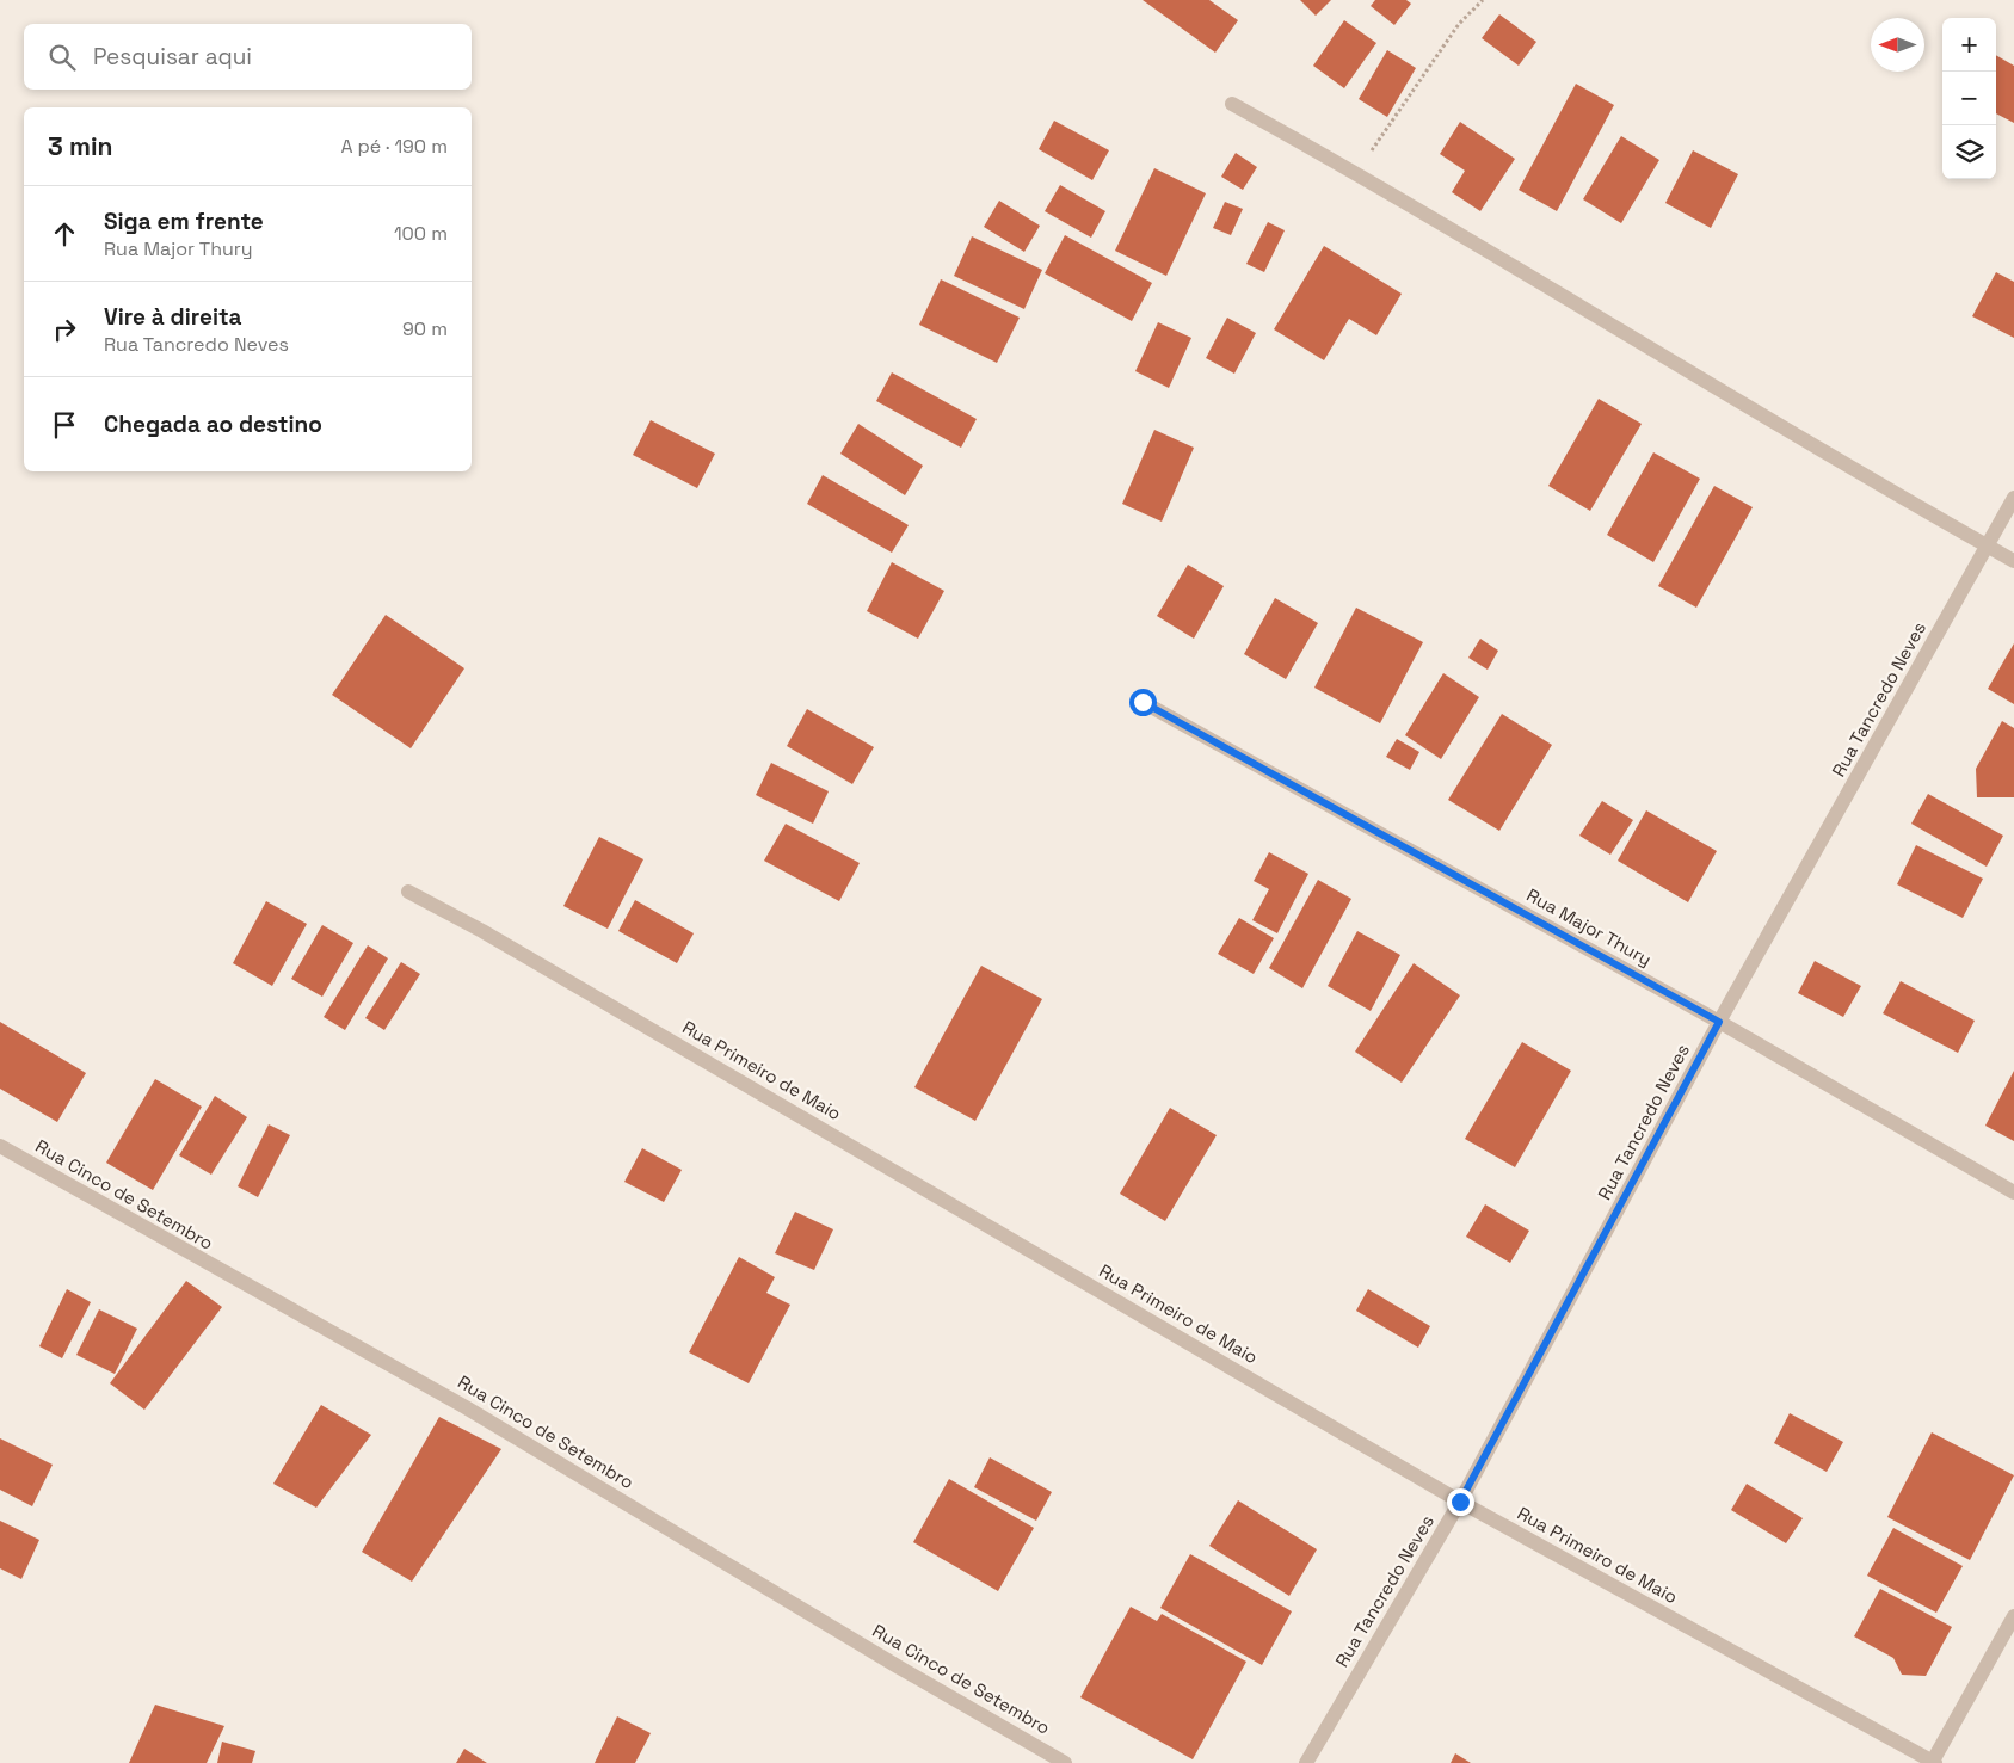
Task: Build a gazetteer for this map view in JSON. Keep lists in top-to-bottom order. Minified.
{"streets":{"street":["Rua Tancredo Neves","Rua Major Thury","Rua Primeiro de Maio","Rua Cinco de Setembro"]},"crossings":[["Rua Tancredo Neves","Rua Major Thury"],["Rua Tancredo Neves","Rua Primeiro de Maio"]],"north":"left","page":{"map_buttons":["+","−"],"search":"Pesquisar aqui","heading":["3 min","A pé · 190 m"],"list":[["Siga em frente","Rua Major Thury","100 m"],["Vire à direita","Rua Tancredo Neves","90 m"],"Chegada ao destino"]}}
